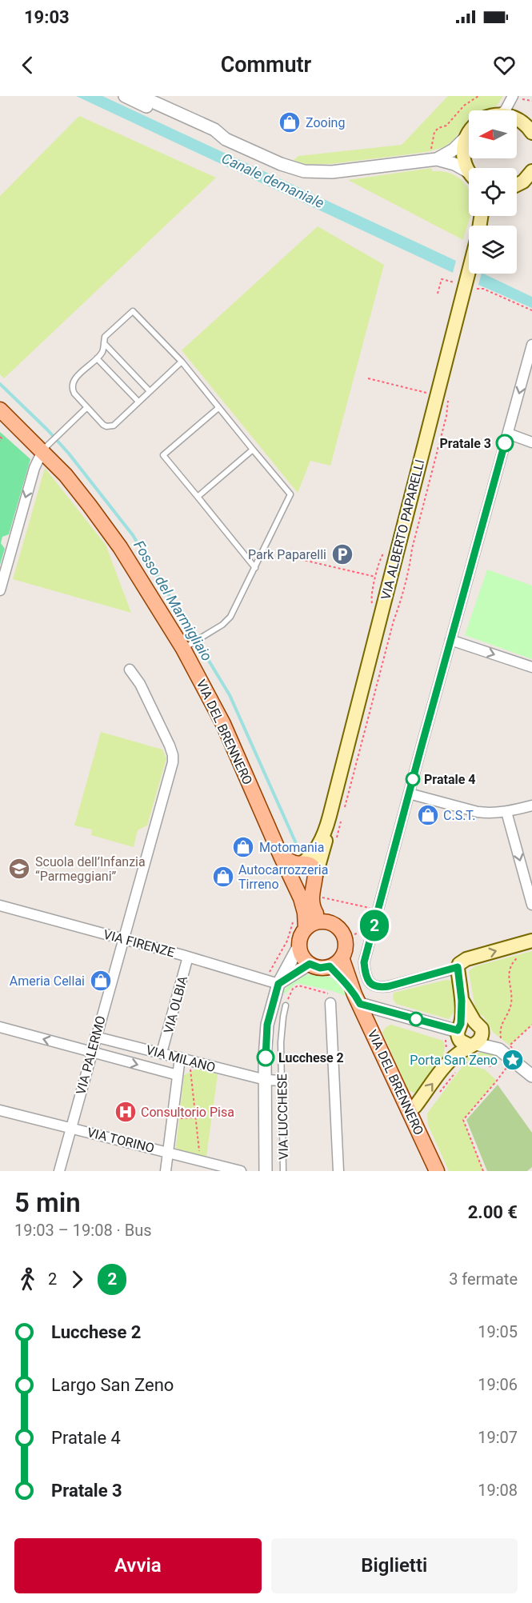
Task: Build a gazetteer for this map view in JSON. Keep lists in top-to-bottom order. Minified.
{"streets":{"main road":["VIA ALBERTO PAPARELLI","VIA DEL BRENNERO"],"street":["VIA FIRENZE","VIA OLBIA","VIA PALERMO","VIA MILANO","VIA LUCCHESE","VIA TORINO"]},"crossings":[["VIA DEL BRENNERO","VIA LUCCHESE"],["VIA FIRENZE","VIA OLBIA"],["VIA FIRENZE","VIA PALERMO"],["VIA FIRENZE","VIA LUCCHESE"],["VIA OLBIA","VIA MILANO"],["VIA PALERMO","VIA MILANO"],["VIA PALERMO","VIA TORINO"],["VIA MILANO","VIA LUCCHESE"]],"water":["Canale demaniale","Fosso del Marmigliaio"],"places":{"shop":["Zooing","C.S.T.","Motomania","Autocarrozzeria Tirreno","Ameria Cellai"],"other":["Pratale 3","Pratale 4","Lucchese 2"],"parking":["Park Paparelli"],"school or university":["Scuola dell’Infanzia “Parmeggiani”"],"place":["Porta San Zeno"],"hospital":["Consultorio Pisa"]},"lines":["bus line 2"],"north":"left","page":{"status":"19:03","header":"Commutr","on_map":"2","heading":["5 min","19:03 – 19:08 · Bus","2.00 €"],"legs":["2","2","3 fermate"],"list":[{"name":"Lucchese 2","value":"19:05"},{"name":"Largo San Zeno","value":"19:06"},{"name":"Pratale 4","value":"19:07"},{"name":"Pratale 3","value":"19:08"}],"buttons":["Avvia","Biglietti"]}}
